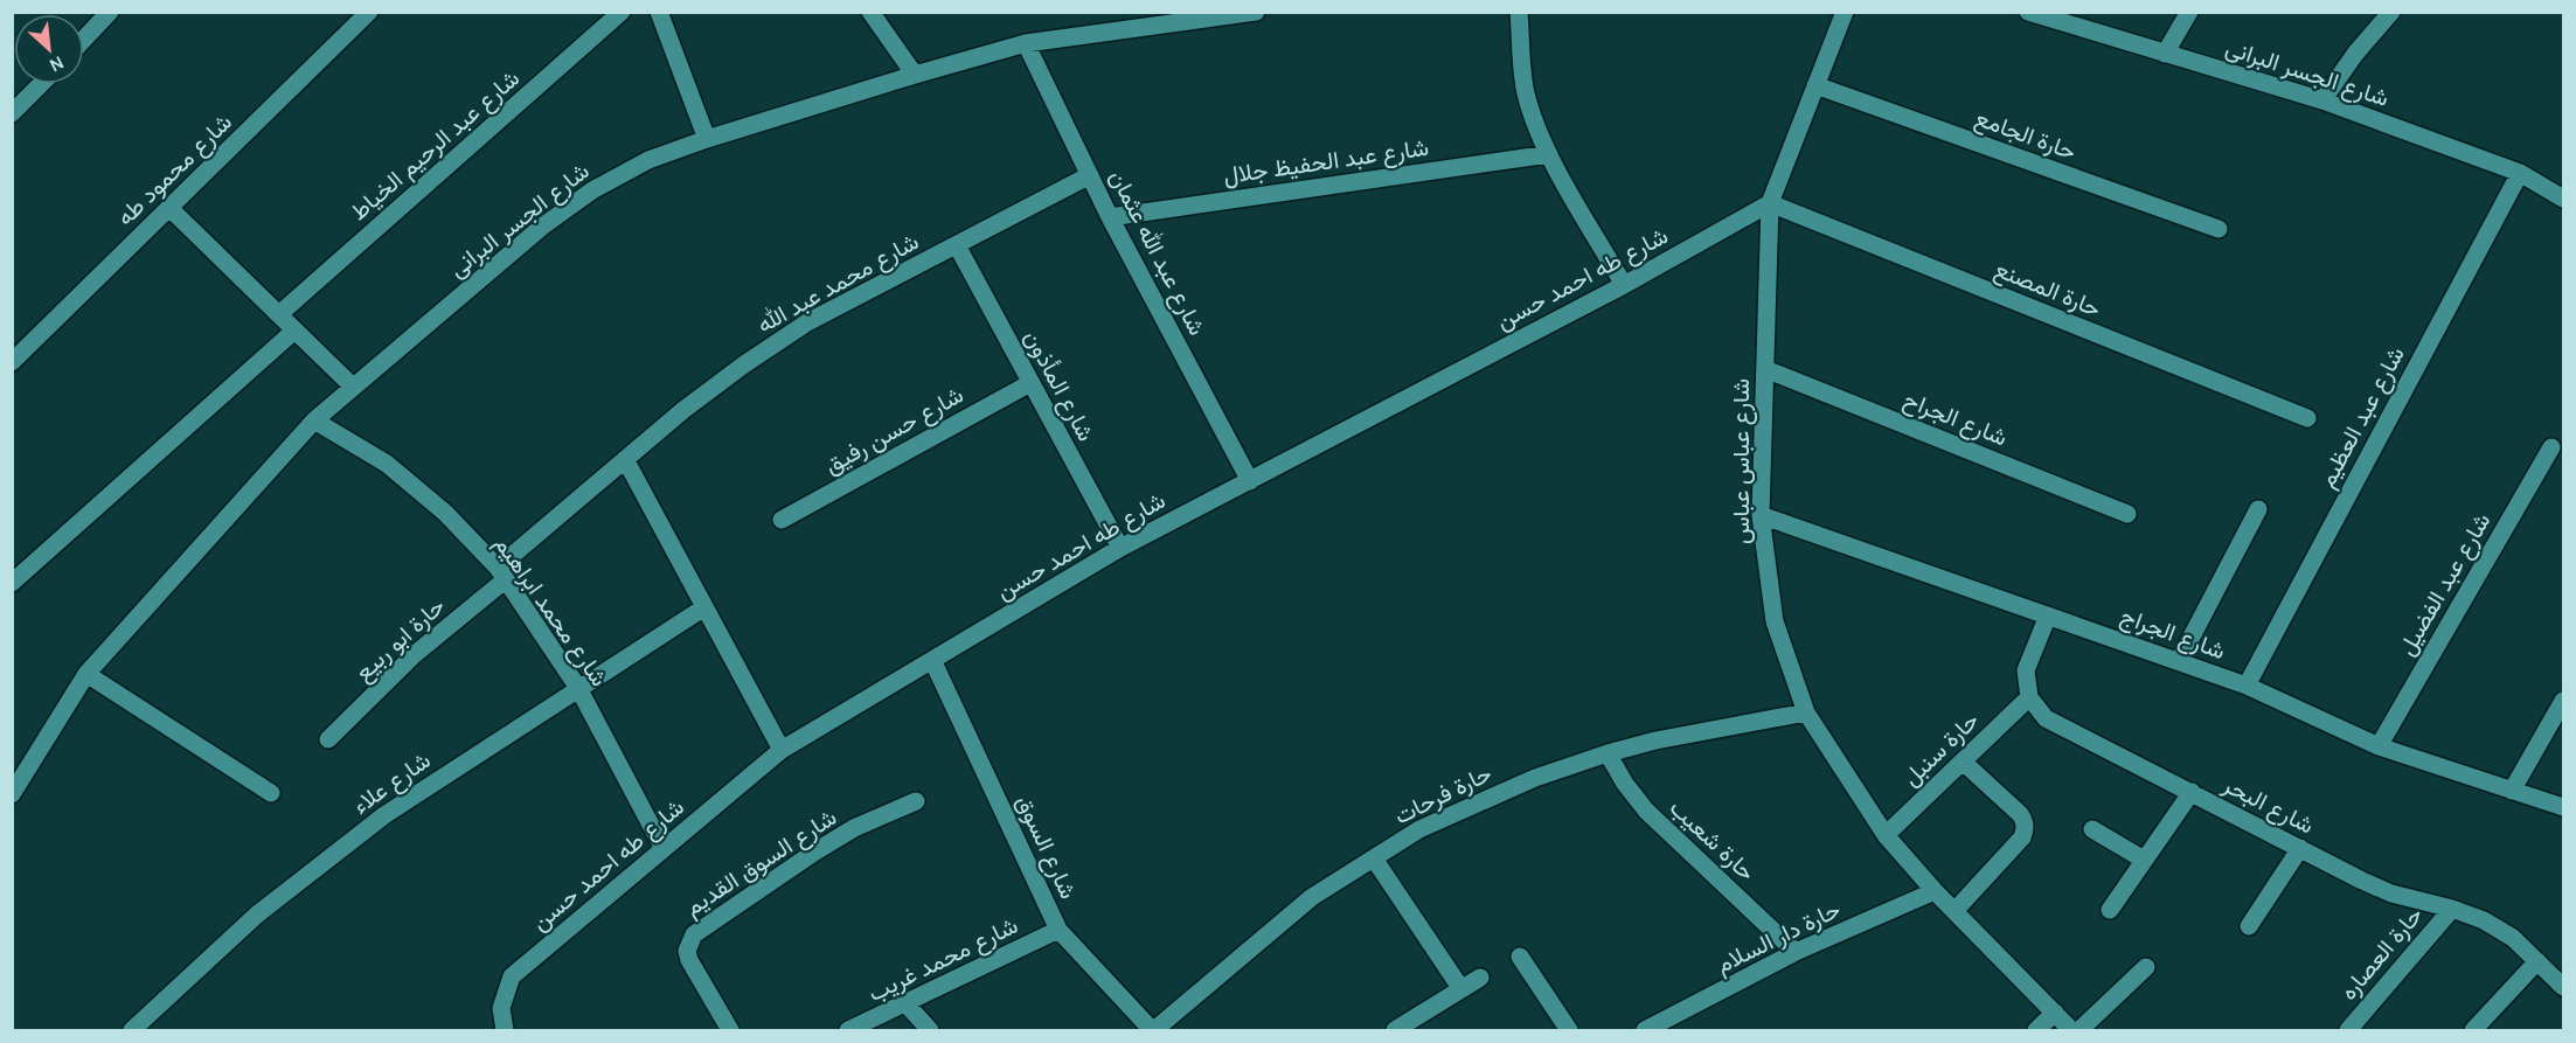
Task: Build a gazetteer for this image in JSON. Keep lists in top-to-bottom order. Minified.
{"streets":{"street":["شارع الجسر البرانى","حارة الجامع","شارع عبد الرحيم الخياط","شارع عبد الحفيظ جلال","شارع محمود طه","شارع عبد الله عثمان","شارع طه احمد حسن","شارع محمد عبد الله","حارة المصنع","شارع المأذون","شارع عبد العظيم","شارع الجراح","شارع حسن رفيق","شارع عباس عباس","شارع عبد الفضيل","شارع محمد ابراهيم","شارع الجراج","حارة ابو ربيع","حارة سنبل","شارع علاء","حارة فرحات","شارع البحر","حارة شعيب","شارع السوق","شارع السوق القديم","حارة دار السلام","حارة العصاره","شارع محمد غريب"]},"crossings":[["شارع الجسر البرانى","شارع عبد الله عثمان"],["شارع الجسر البرانى","شارع عبد العظيم"],["شارع الجسر البرانى","شارع محمد ابراهيم"],["حارة الجامع","شارع عباس عباس"],["شارع عبد الحفيظ جلال","شارع عبد الله عثمان"],["شارع عبد الله عثمان","شارع طه احمد حسن"],["شارع عبد الله عثمان","شارع محمد عبد الله"],["شارع طه احمد حسن","حارة المصنع"],["شارع طه احمد حسن","شارع المأذون"],["شارع طه احمد حسن","شارع عباس عباس"],["شارع طه احمد حسن","شارع محمد ابراهيم"],["شارع طه احمد حسن","شارع السوق"],["شارع محمد عبد الله","شارع المأذون"],["شارع محمد عبد الله","شارع محمد ابراهيم"],["شارع محمد عبد الله","حارة ابو ربيع"],["حارة المصنع","شارع عباس عباس"],["شارع المأذون","شارع حسن رفيق"],["شارع عبد العظيم","شارع الجراج"],["شارع الجراح","شارع عباس عباس"],["شارع عباس عباس","شارع الجراج"],["شارع عباس عباس","حارة سنبل"],["شارع عباس عباس","حارة فرحات"],["شارع عباس عباس","حارة دار السلام"],["شارع عبد الفضيل","شارع الجراج"],["شارع محمد ابراهيم","حارة ابو ربيع"],["شارع محمد ابراهيم","شارع علاء"],["حارة سنبل","شارع البحر"],["حارة فرحات","حارة شعيب"],["حارة فرحات","شارع السوق"],["شارع البحر","حارة العصاره"],["حارة شعيب","حارة دار السلام"],["شارع السوق","شارع محمد غريب"]],"north":"bottom right"}
